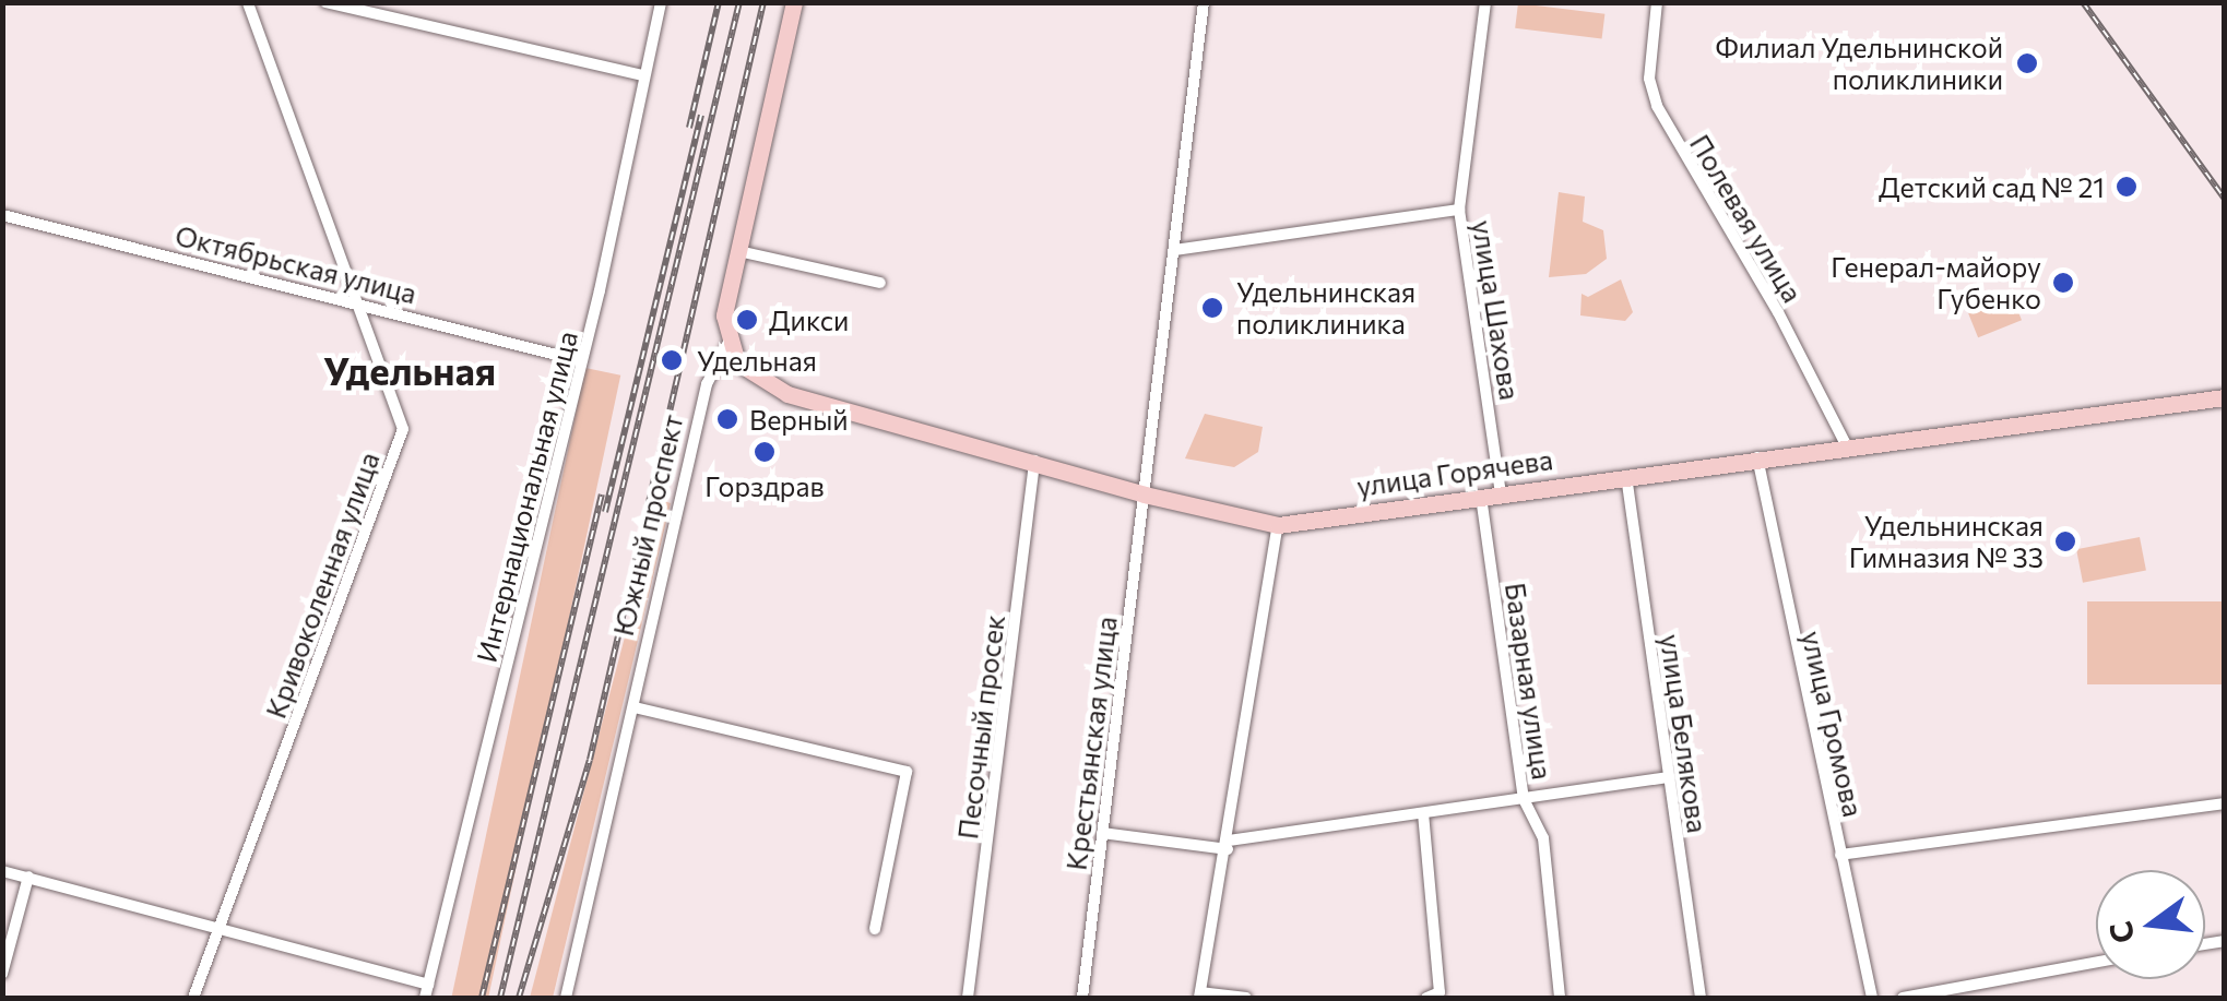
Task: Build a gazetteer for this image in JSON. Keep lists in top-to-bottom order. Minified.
{"streets":{"main road":["улица Горячева","Южный проспект"],"street":["Полевая улица","Октябрьская улица","улица Шахова","Интернациональная улица","Кривоколенная улица","Базарная улица","улица Громова","Песочный просек","улица Белякова","Крестьянская улица"]},"crossings":[["Полевая улица","улица Горячева"],["Октябрьская улица","Интернациональная улица"],["Октябрьская улица","Кривоколенная улица"],["улица Шахова","улица Горячева"],["улица Горячева","Южный проспект"],["улица Горячева","Базарная улица"],["улица Горячева","улица Громова"],["улица Горячева","Песочный просек"],["улица Горячева","улица Белякова"],["улица Горячева","Крестьянская улица"]],"districts":["Удельная"],"places":["Филиал Удельнинской поликлиники","Детский сад № 21","Генерал-майору Губенко","Удельнинская поликлиника","Дикси","Удельная","Верный","Горздрав","Удельнинская Гимназия № 33"],"north":"left"}
